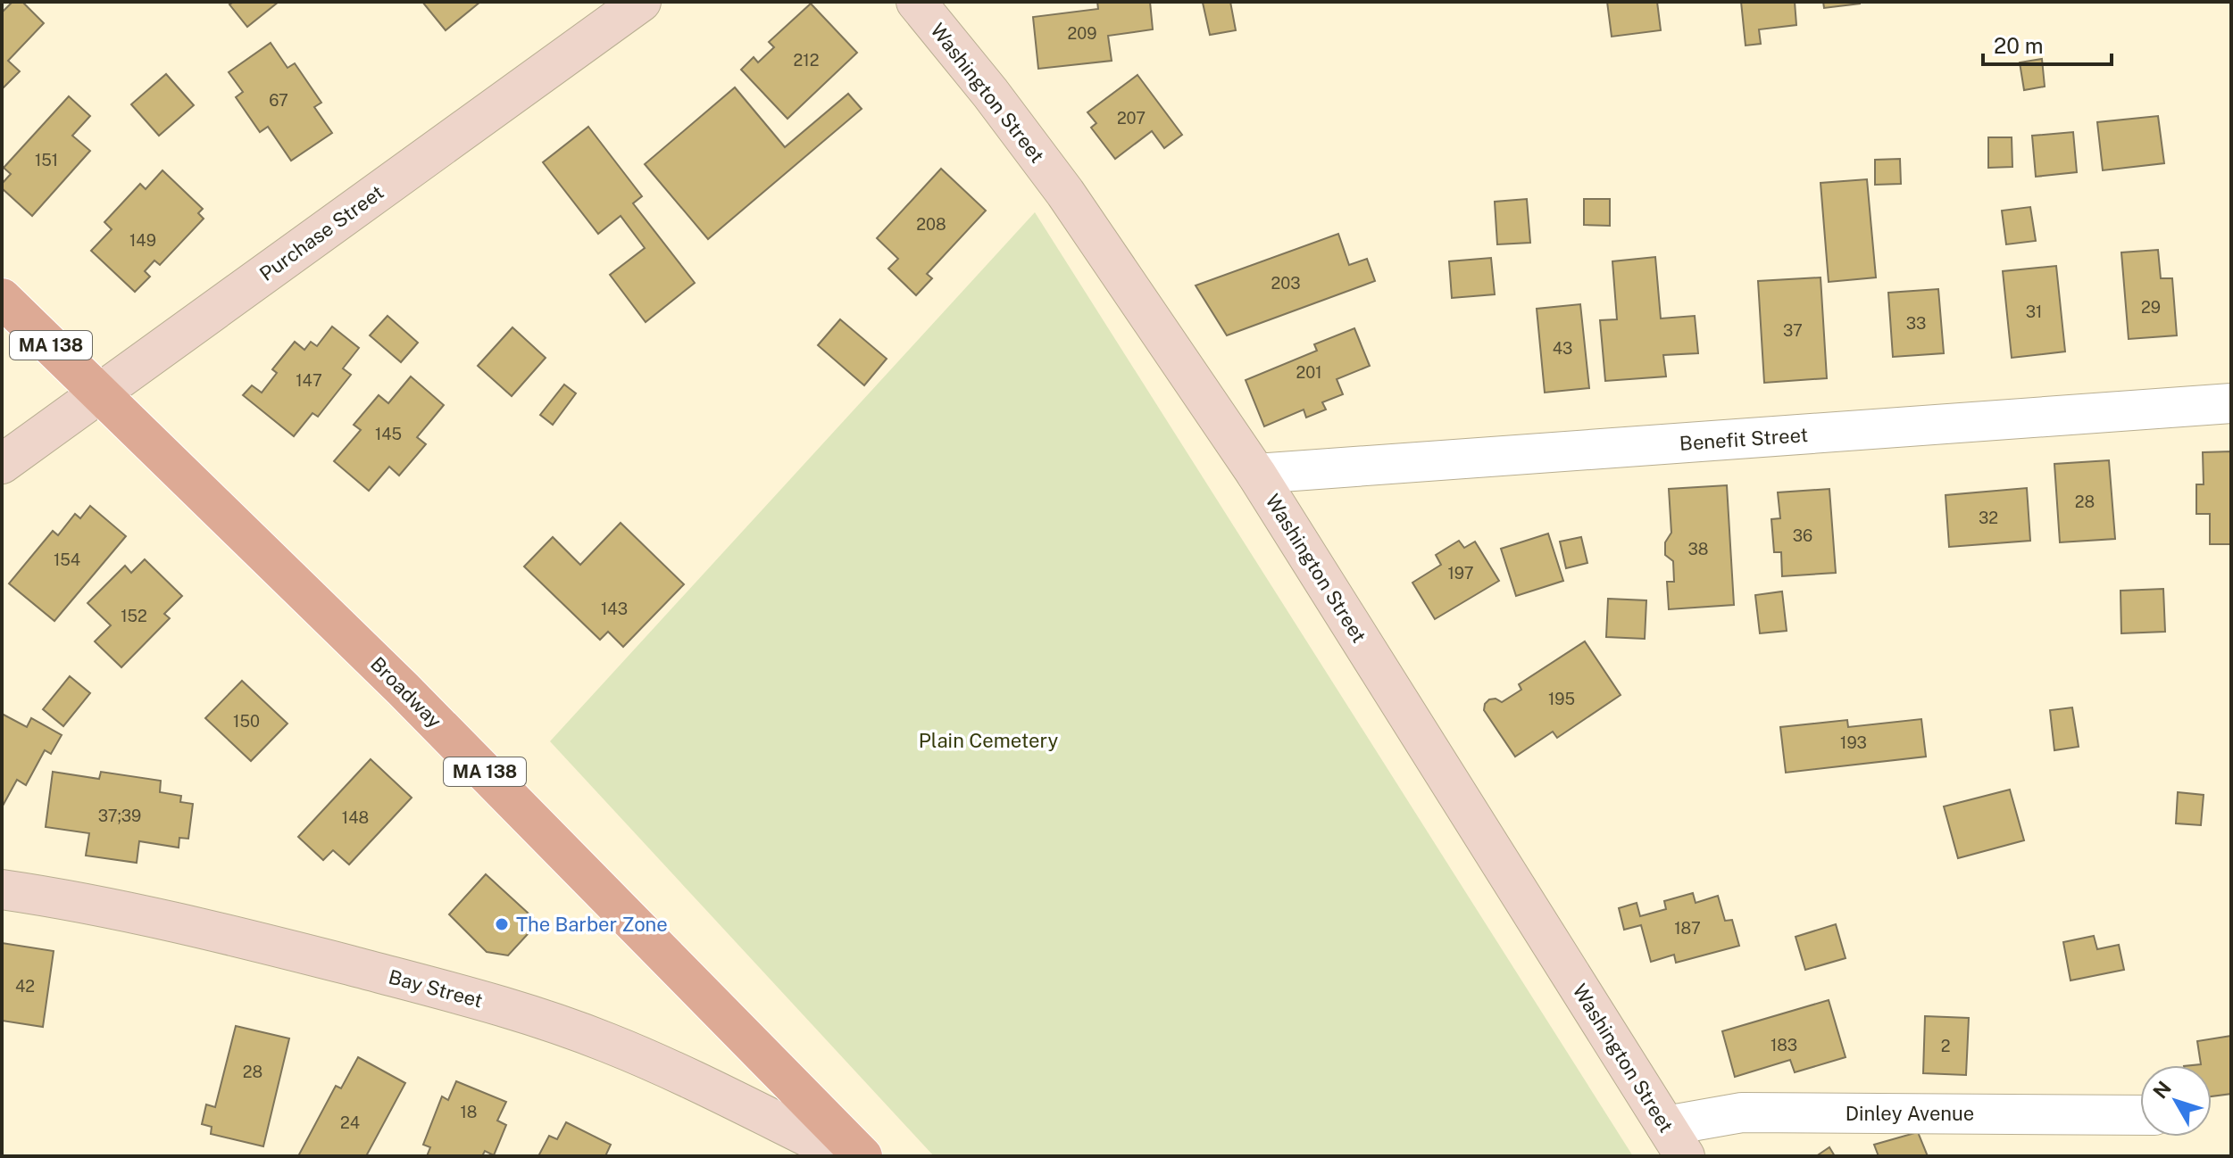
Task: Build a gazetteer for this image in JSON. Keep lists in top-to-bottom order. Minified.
{"streets":{"main road":["MA 138","Broadway"],"street":["Washington Street","Purchase Street","Benefit Street","Bay Street","Dinley Avenue"]},"crossings":[["Washington Street","Benefit Street"],["Washington Street","Dinley Avenue"],["Purchase Street","Broadway"]],"parks":["Plain Cemetery"],"places":["The Barber Zone"],"house_numbers":["209","212","67","207","151","208","149","203","29","31","33","37","43","201","147","145","28","32","36","38","154","197","143","152","195","150","193","37;39","148","187","42","183","2","28","18","24"],"scale_bar":"20 m","north":"top left"}
